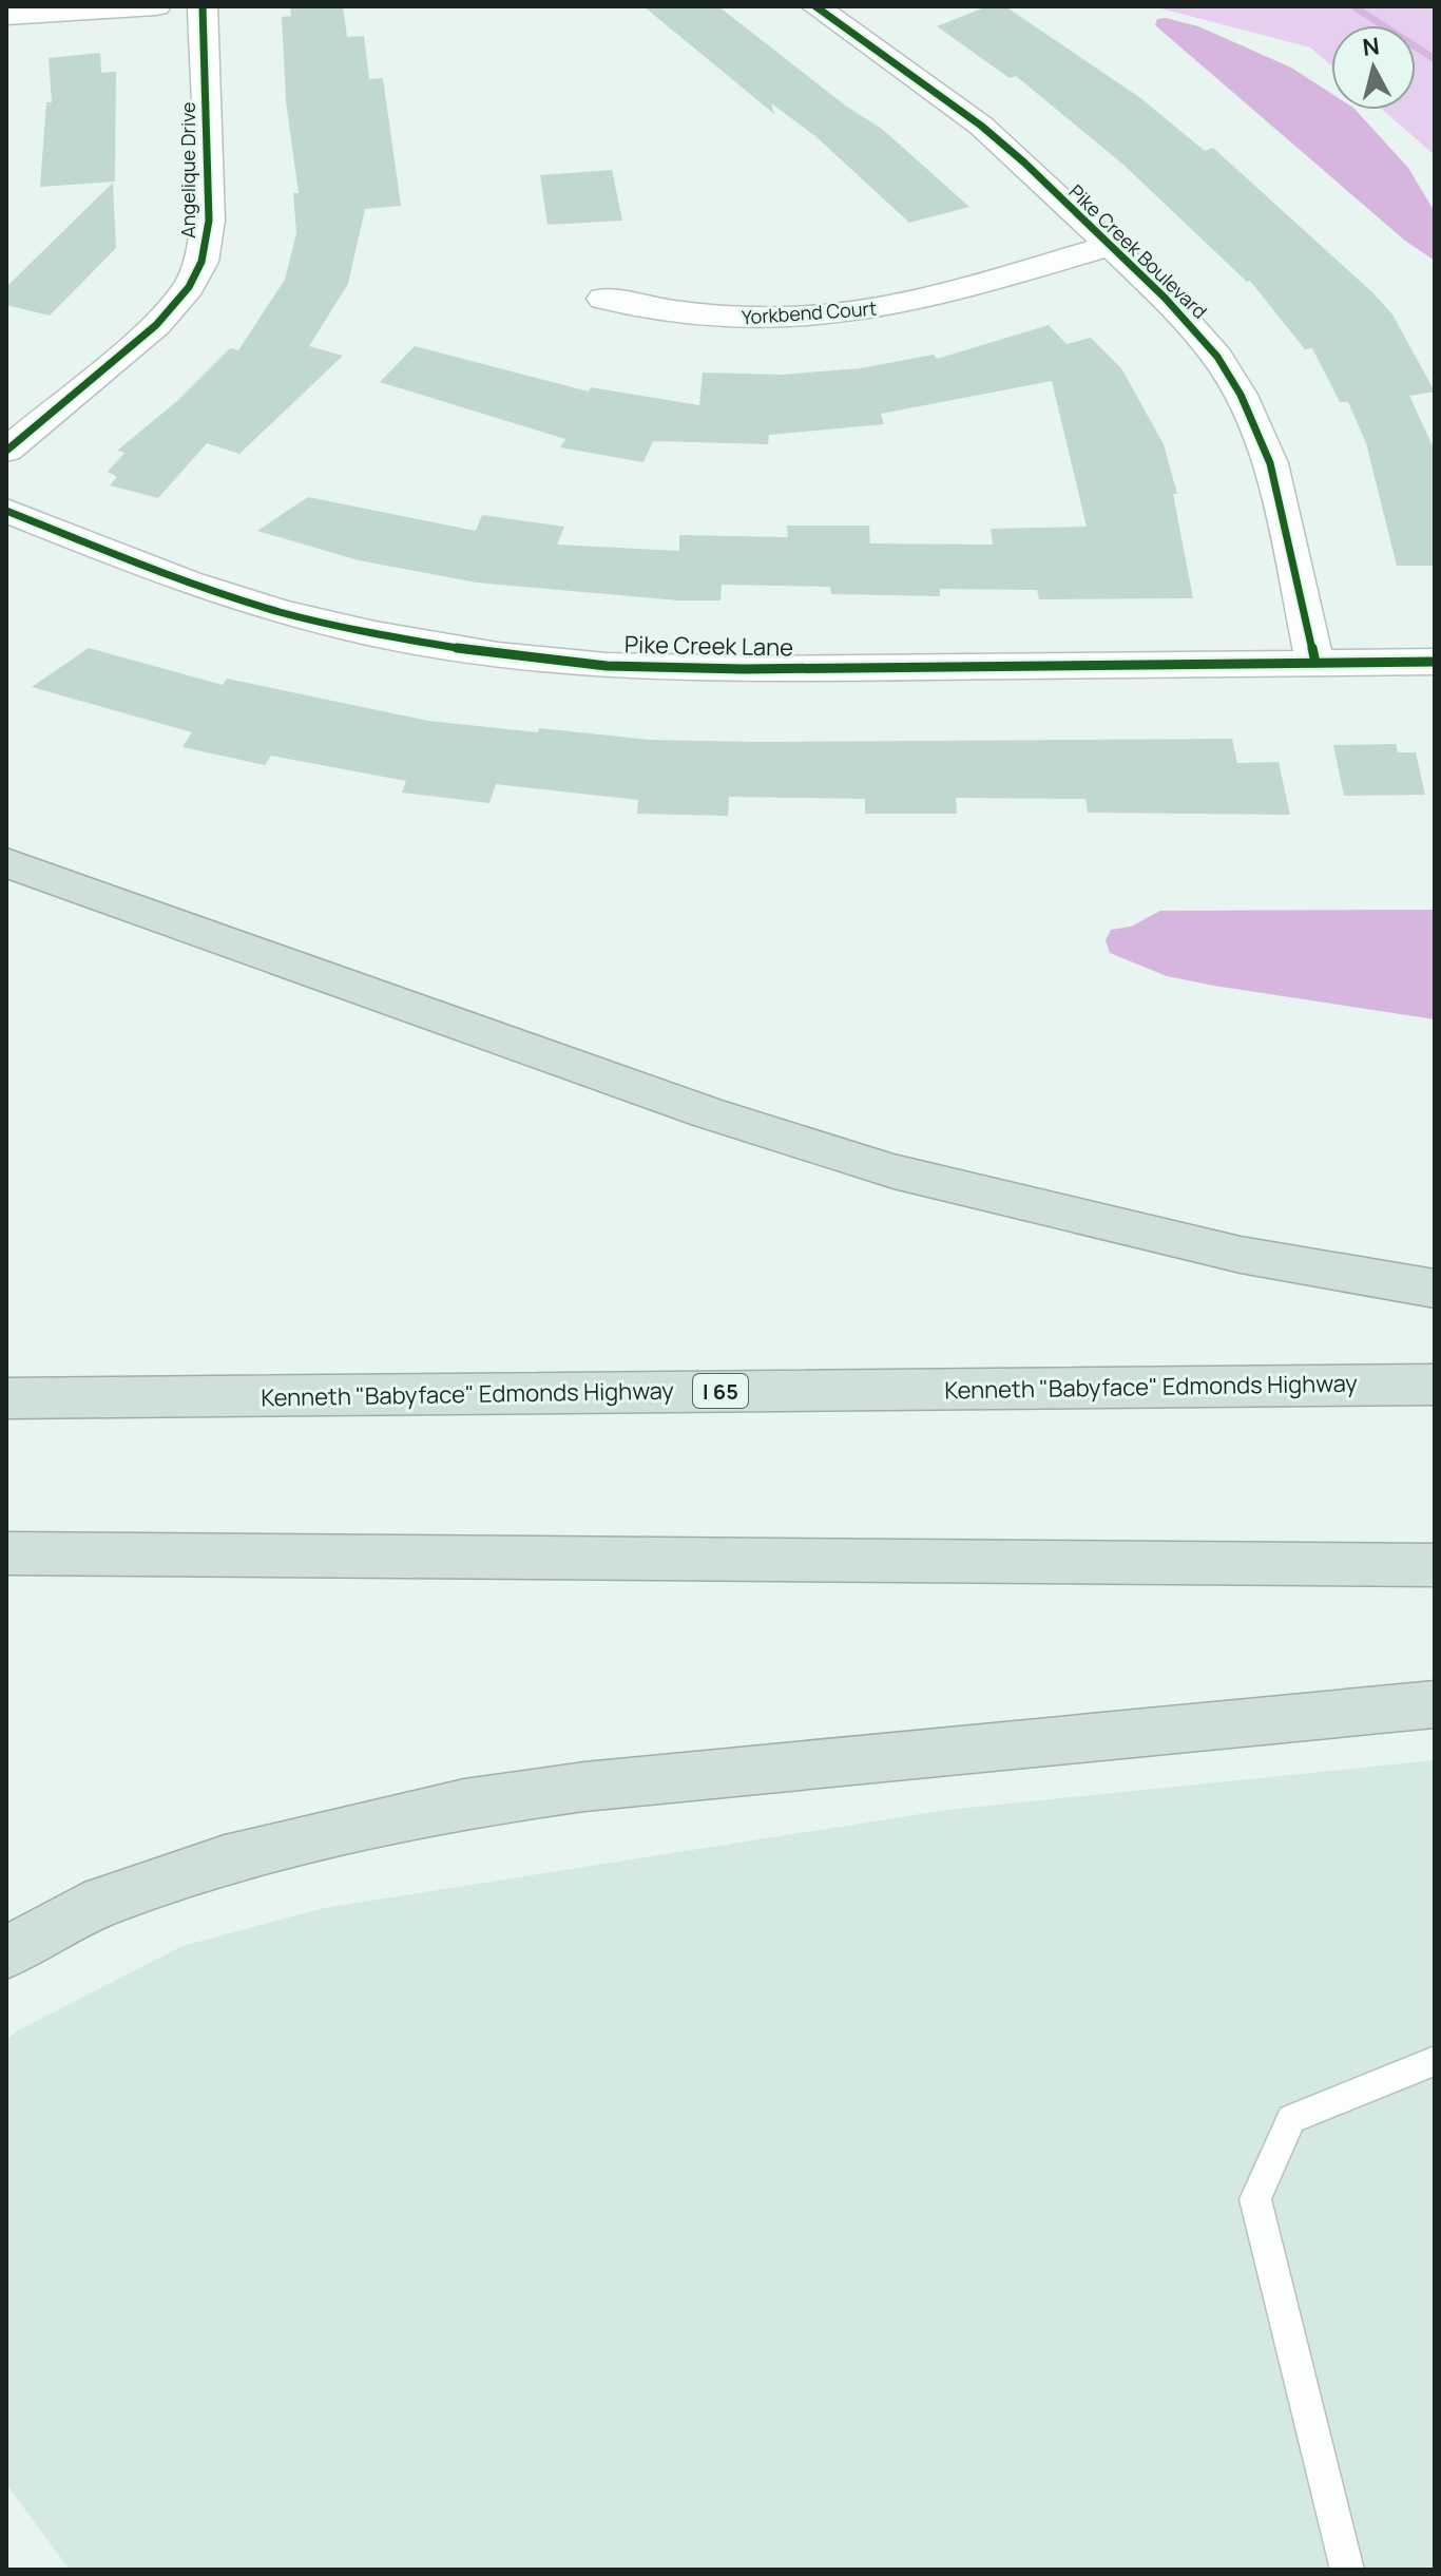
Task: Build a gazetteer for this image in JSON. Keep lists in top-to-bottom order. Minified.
{"streets":{"highway":["Kenneth \"Babyface\" Edmonds Highway","I 65"],"street":["Angelique Drive","Pike Creek Boulevard","Yorkbend Court","Pike Creek Lane"]},"crossings":[["Pike Creek Boulevard","Yorkbend Court"],["Pike Creek Boulevard","Pike Creek Lane"]],"north":"top"}
